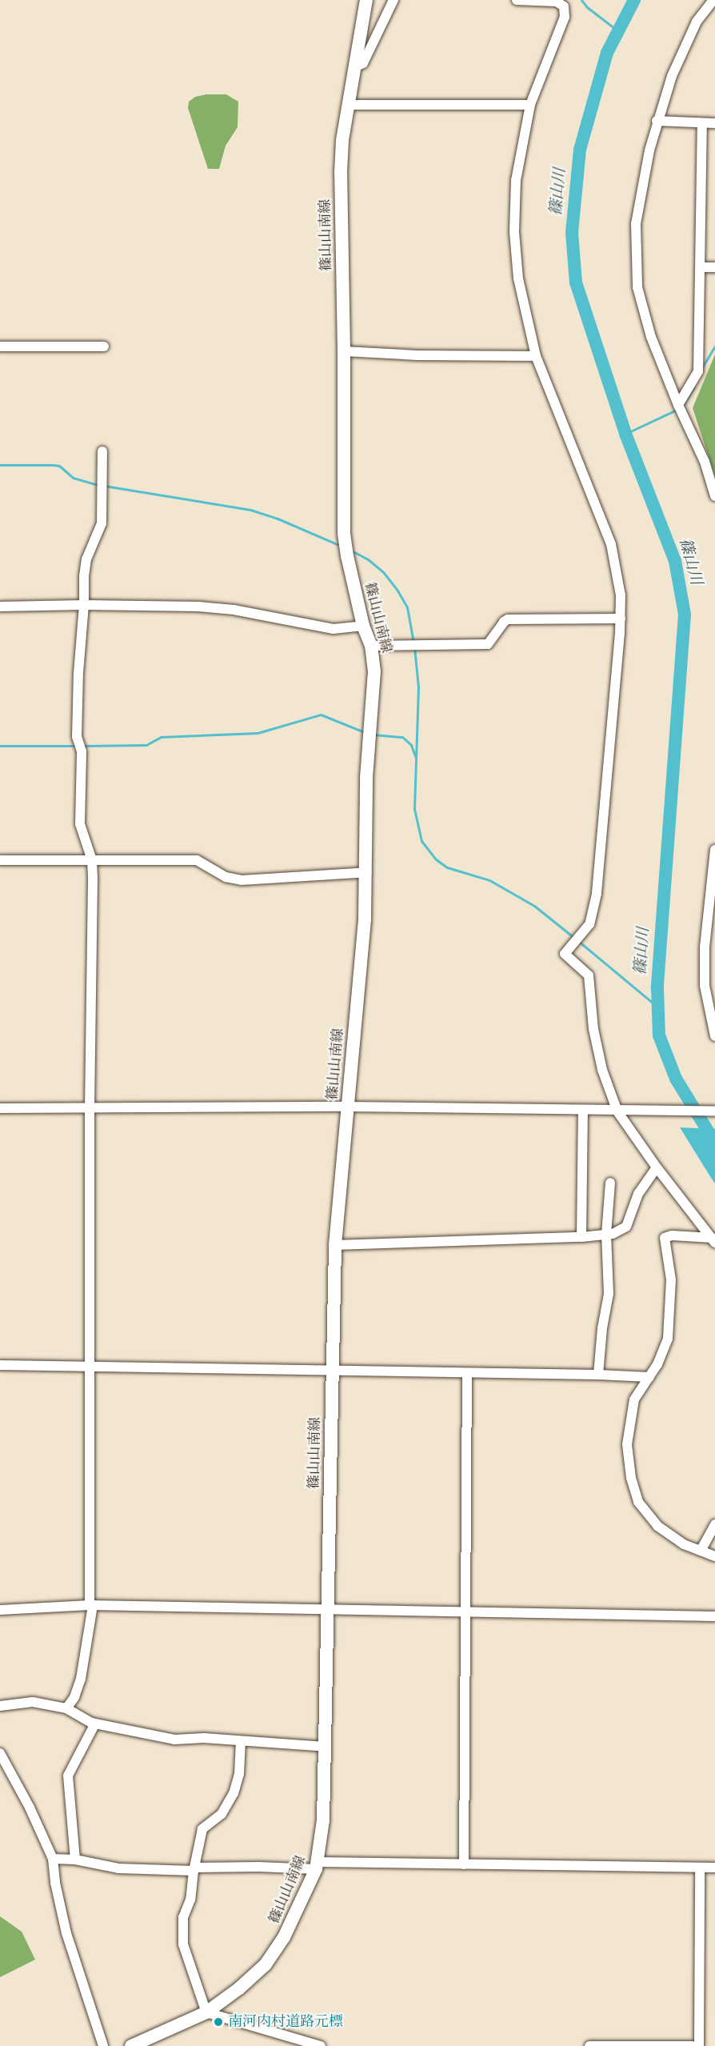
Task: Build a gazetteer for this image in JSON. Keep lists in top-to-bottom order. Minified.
{"streets":{"main road":["篠山山南線"]},"water":["篠山川"],"places":["南河内村道路元標"]}
